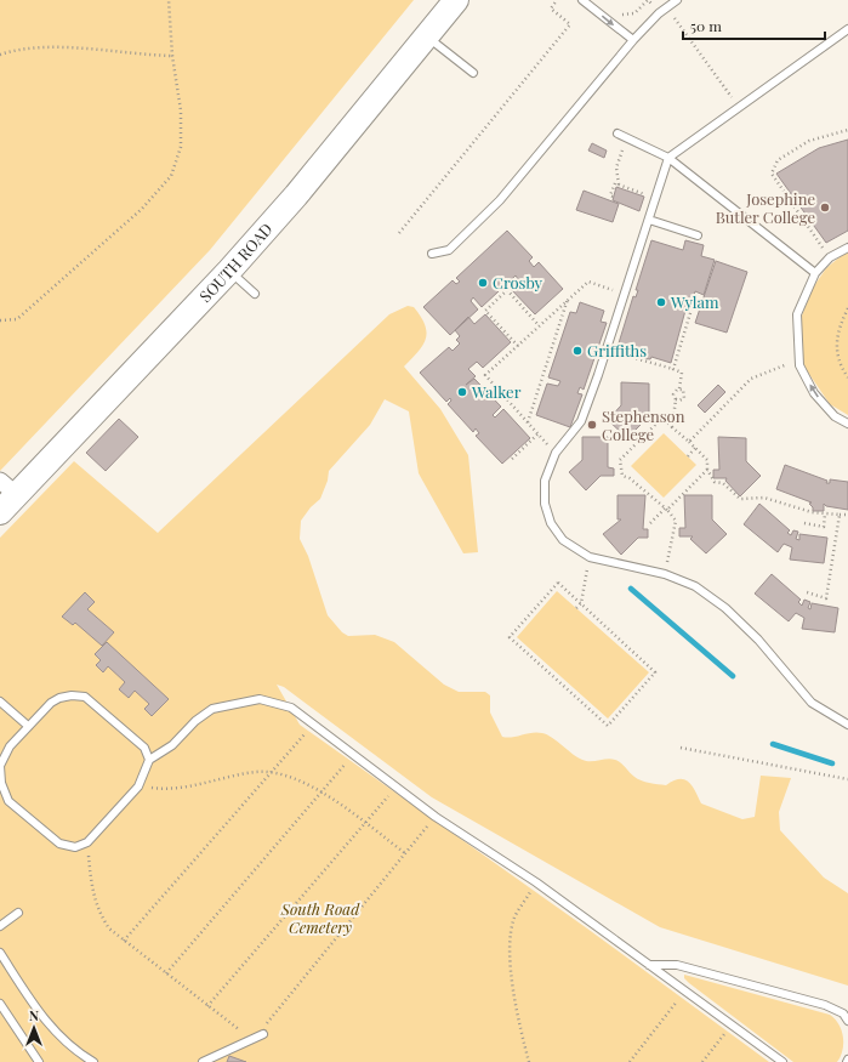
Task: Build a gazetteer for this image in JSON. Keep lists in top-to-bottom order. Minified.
{"streets":{"main road":["SOUTH ROAD"]},"parks":["South Road Cemetery"],"places":["Josephine Butler College","Crosby","Wylam","Griffiths","Walker","Stephenson College"],"scale_bar":"50 m","north":"top"}
